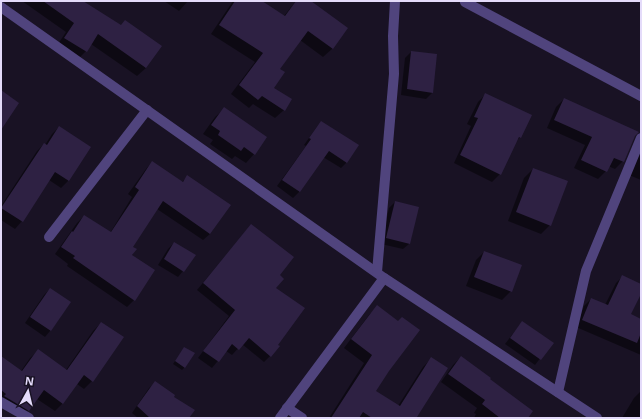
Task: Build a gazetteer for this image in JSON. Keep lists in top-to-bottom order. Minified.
{"north":"top"}
